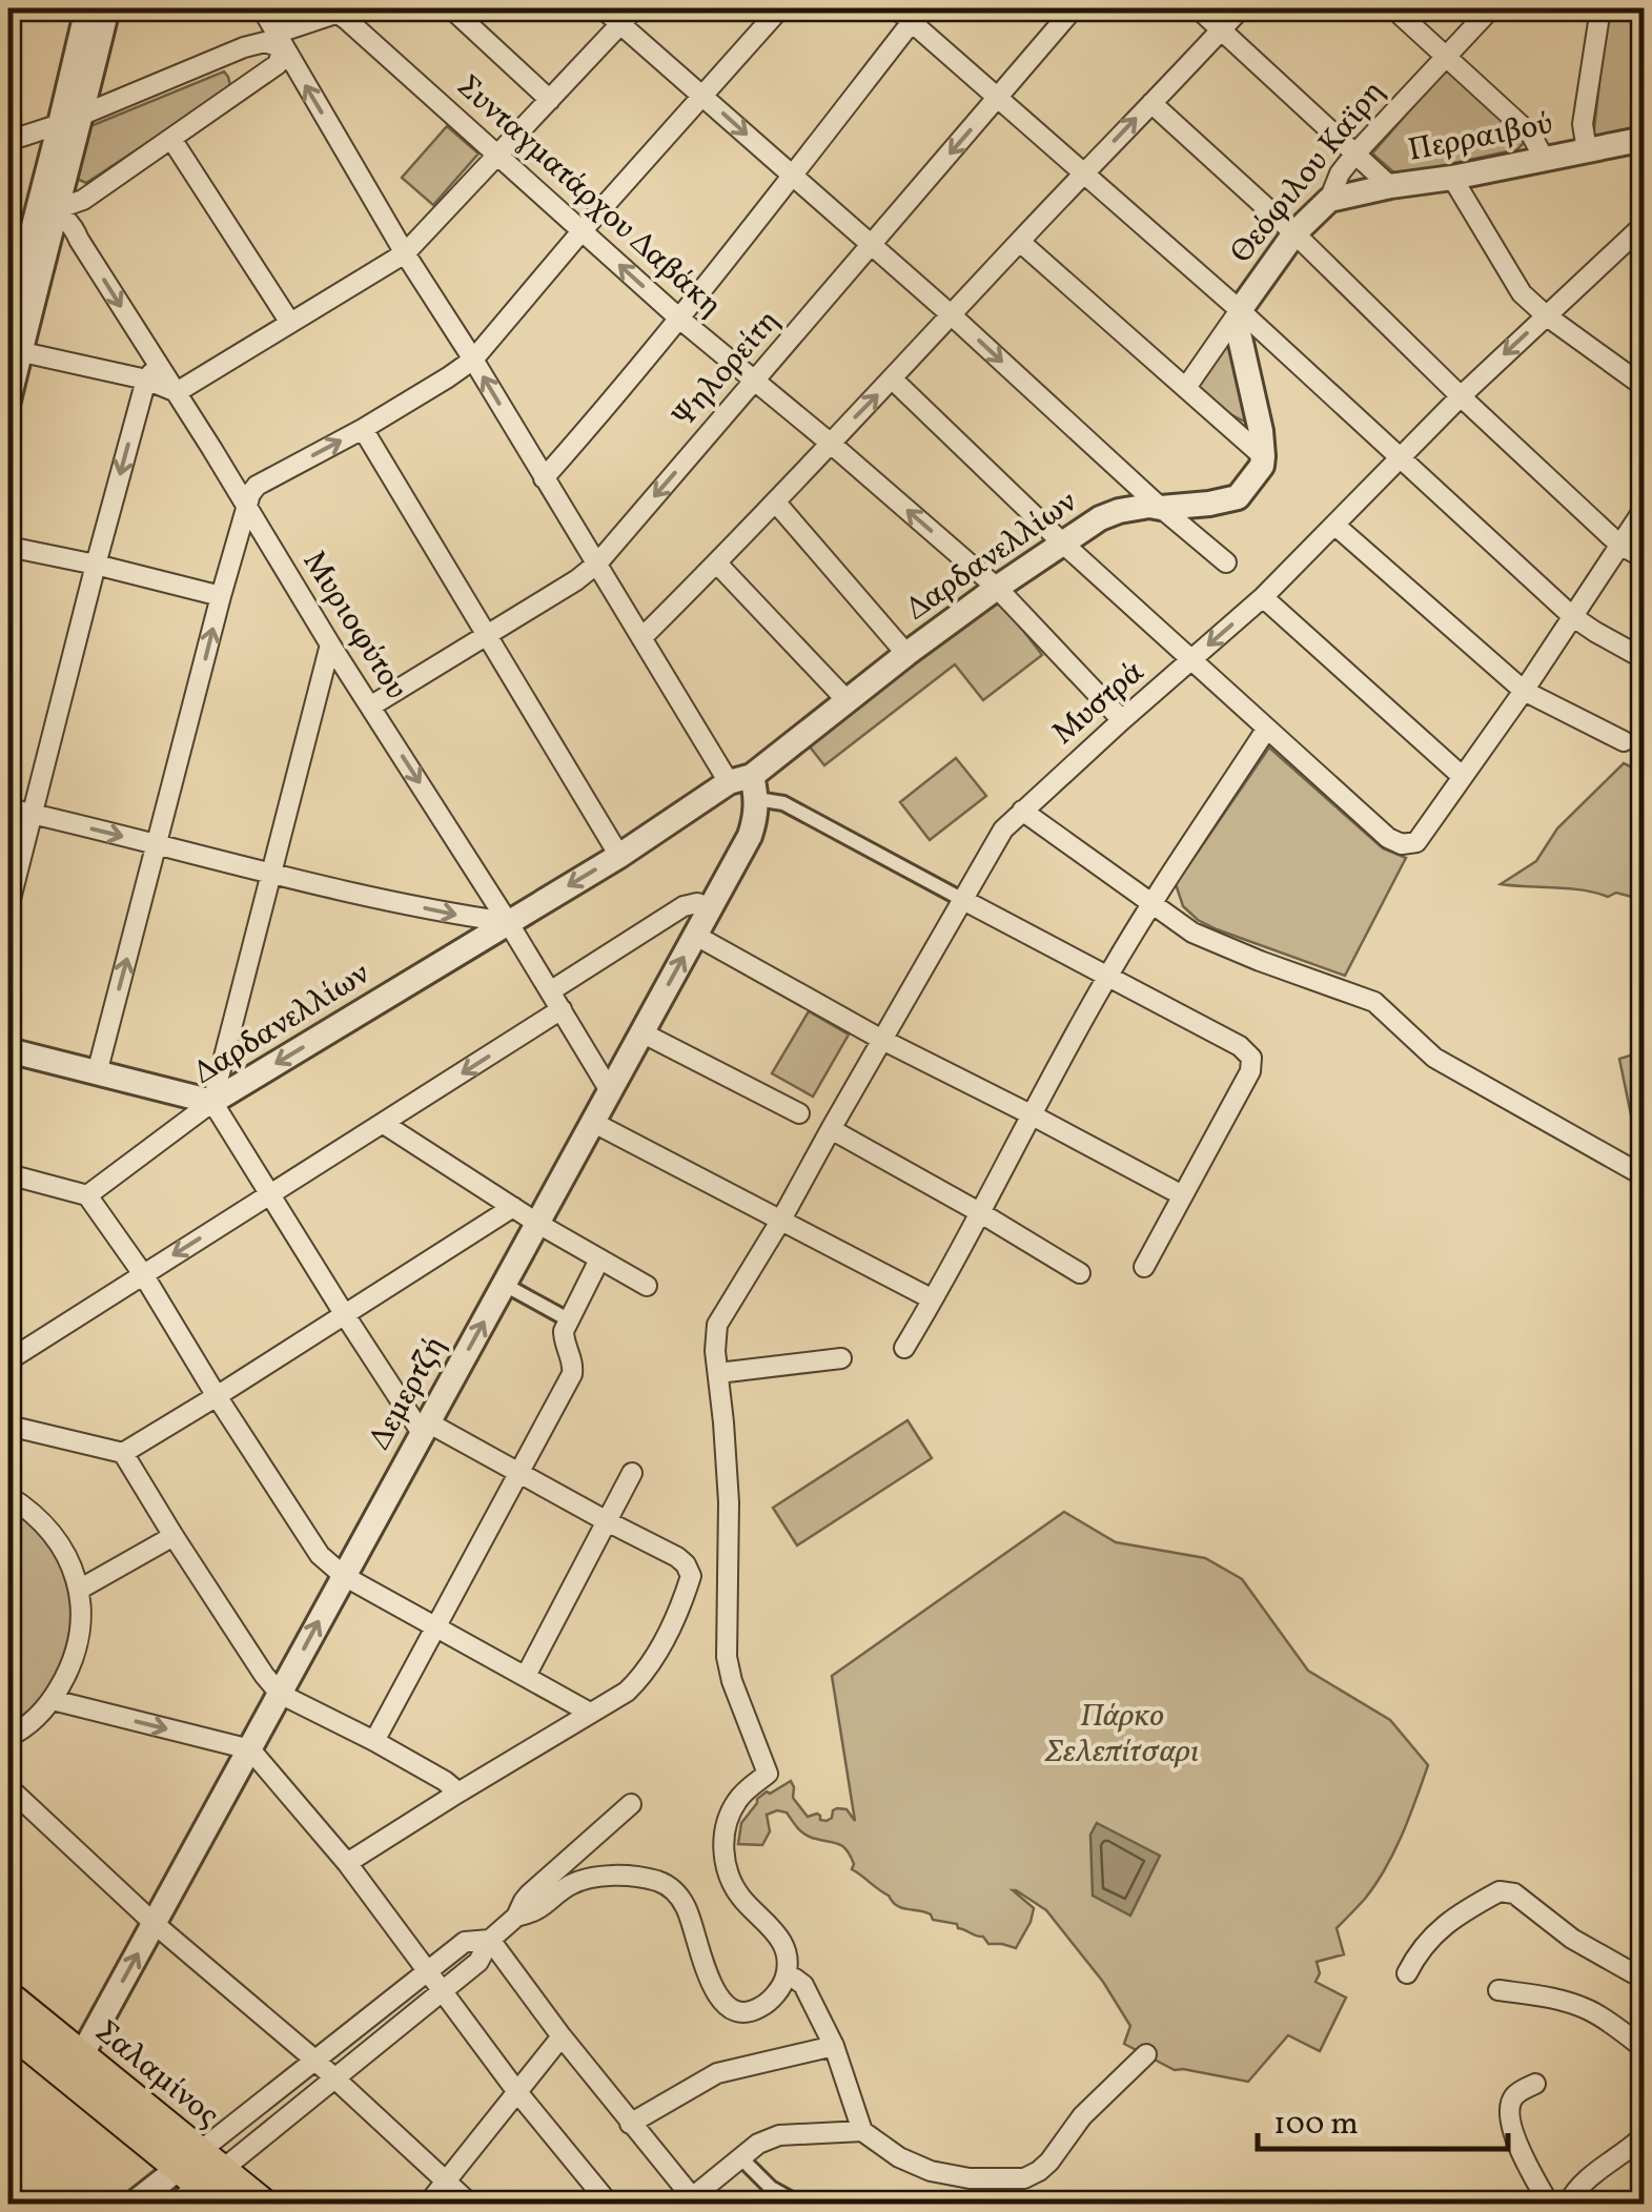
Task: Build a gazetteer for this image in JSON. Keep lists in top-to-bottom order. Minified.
{"streets":{"main road":["Σαλαμίνος"],"street":["Περραιβού","Θεόφιλου Καϊρη","Συνταγματάρχου Δαβάκη","Ψηλορείτη","Δαρδανελλίων","Μυριοφύτου","Μυστρά","Δεμερτζή"]},"crossings":[["Περραιβού","Θεόφιλου Καϊρη"],["Συνταγματάρχου Δαβάκη","Ψηλορείτη"],["Συνταγματάρχου Δαβάκη","Δαρδανελλίων"],["Συνταγματάρχου Δαβάκη","Μυστρά"],["Ψηλορείτη","Μυριοφύτου"],["Δαρδανελλίων","Μυριοφύτου"],["Δαρδανελλίων","Δεμερτζή"],["Μυριοφύτου","Δεμερτζή"],["Δεμερτζή","Σαλαμίνος"]],"parks":["Πάρκο Σελεπίτσαρι"],"scale_bar":"100 m"}
